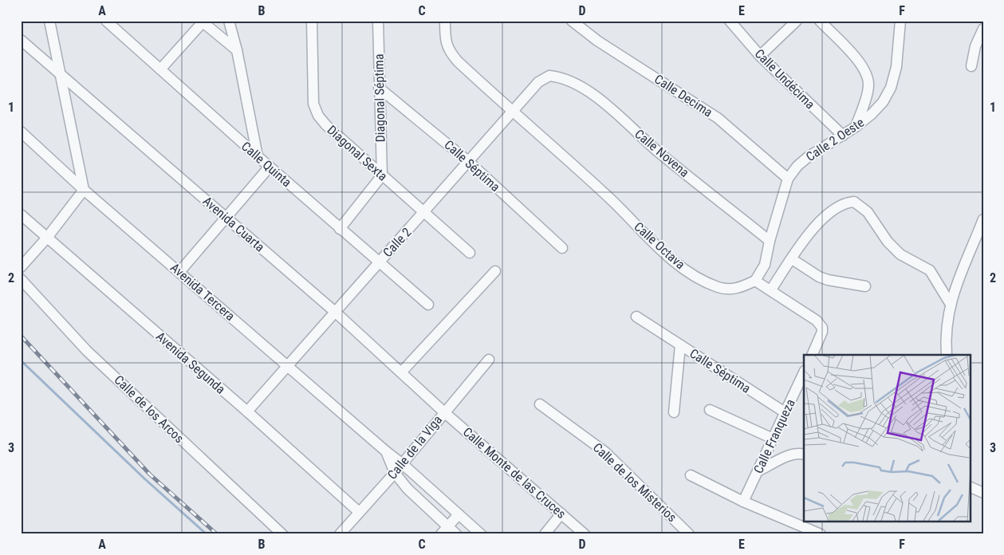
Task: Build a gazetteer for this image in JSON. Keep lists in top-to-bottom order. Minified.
{"streets":{"street":["Calle Undécima","Calle Decima","Diagonal Séptima","Calle 2 Oeste","Diagonal Sexta","Calle Novena","Calle Quinta","Calle Séptima","Avenida Cuarta","Calle 2","Calle Octava","Avenida Tercera","Avenida Segunda","Calle de los Arcos","Calle Franqueza","Calle de la Viga","Calle Monte de las Cruces","Calle de los Misterios"]},"crossings":[["Calle Undécima","Calle 2 Oeste"],["Calle Decima","Calle 2 Oeste"],["Diagonal Séptima","Diagonal Sexta"],["Diagonal Séptima","Calle Séptima"],["Calle 2 Oeste","Calle Novena"],["Calle 2 Oeste","Calle Octava"],["Diagonal Sexta","Calle 2"],["Calle Novena","Calle 2"],["Calle Quinta","Calle 2"],["Calle Séptima","Calle 2"],["Calle Séptima","Calle Franqueza"],["Avenida Cuarta","Calle 2"],["Avenida Cuarta","Calle de la Viga"],["Avenida Cuarta","Calle Monte de las Cruces"],["Calle 2","Calle Octava"],["Calle 2","Avenida Tercera"],["Calle 2","Avenida Segunda"],["Avenida Tercera","Calle de la Viga"],["Avenida Segunda","Calle de la Viga"],["Calle de la Viga","Calle Monte de las Cruces"]],"grid":{"columns":["A","B","C","D","E","F"],"rows":["1","2","3"]}}
